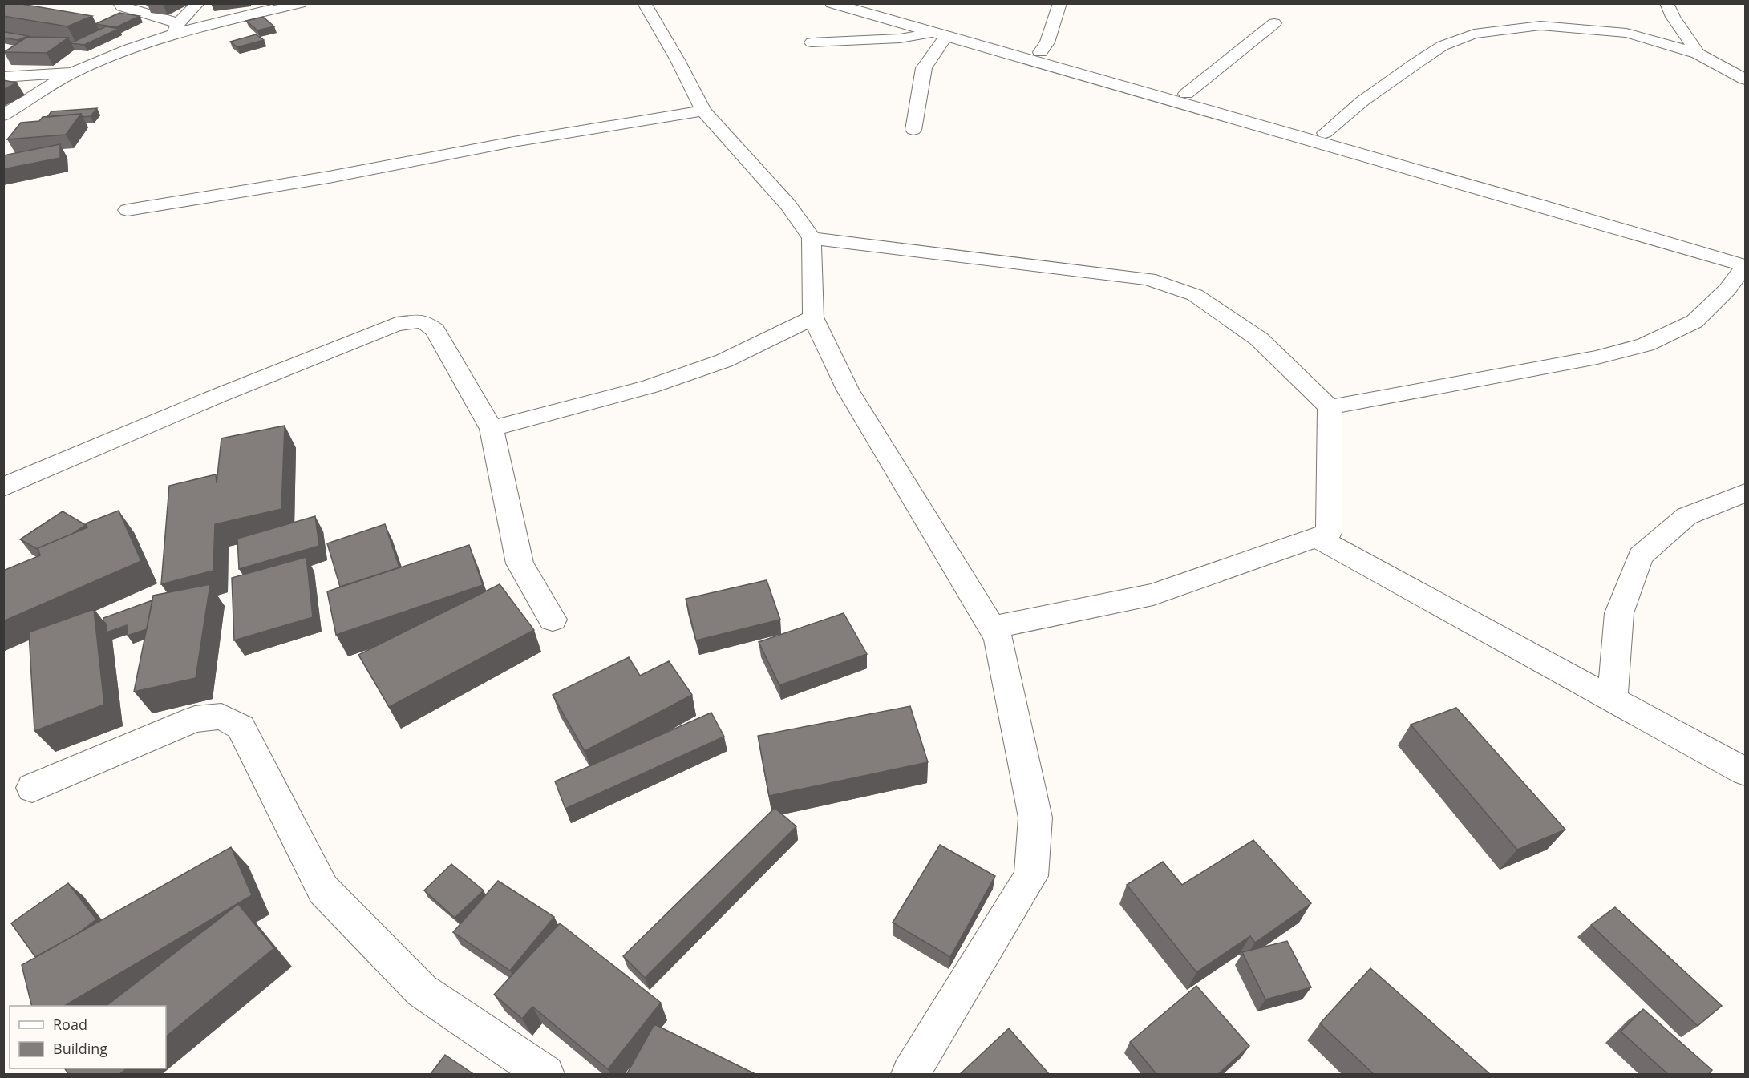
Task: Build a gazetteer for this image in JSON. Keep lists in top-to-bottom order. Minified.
{"legend":["Road","Building"]}
